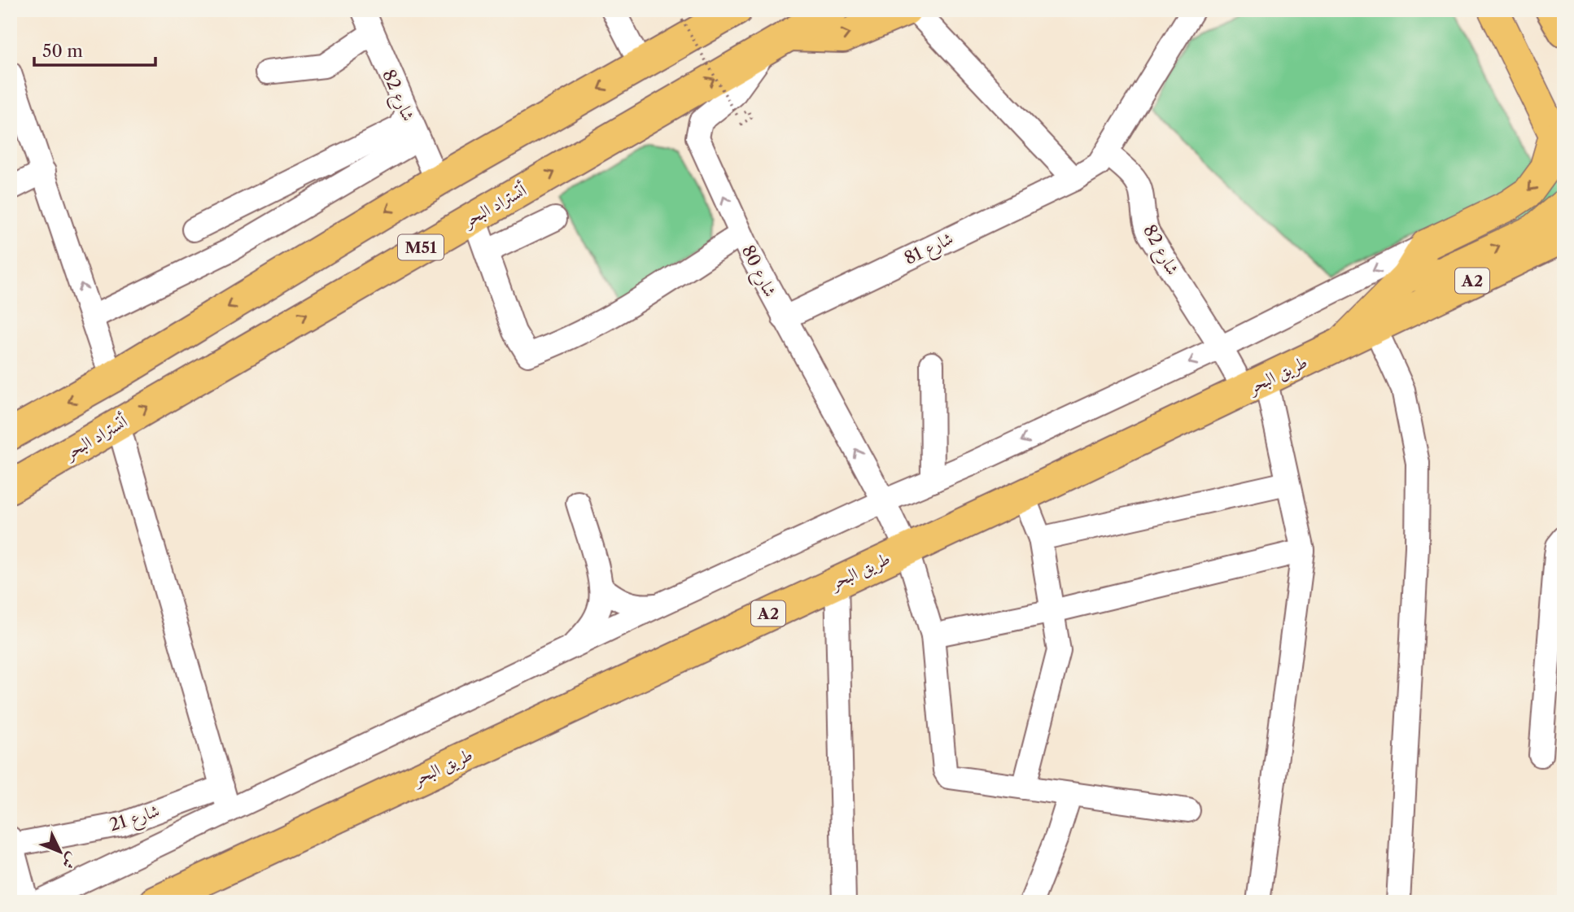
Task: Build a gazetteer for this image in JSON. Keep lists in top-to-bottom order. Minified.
{"streets":{"highway":["أتستراد البحر","M51","A2","طريق البحر"],"street":["شارع 82","شارع 81","شارع 80","شارع 21"]},"crossings":[["شارع 82","شارع 81"],["شارع 82","طريق البحر"],["أتستراد البحر","شارع 80"],["شارع 81","شارع 80"],["شارع 80","طريق البحر"]],"scale_bar":"50 m","north":"bottom right"}
